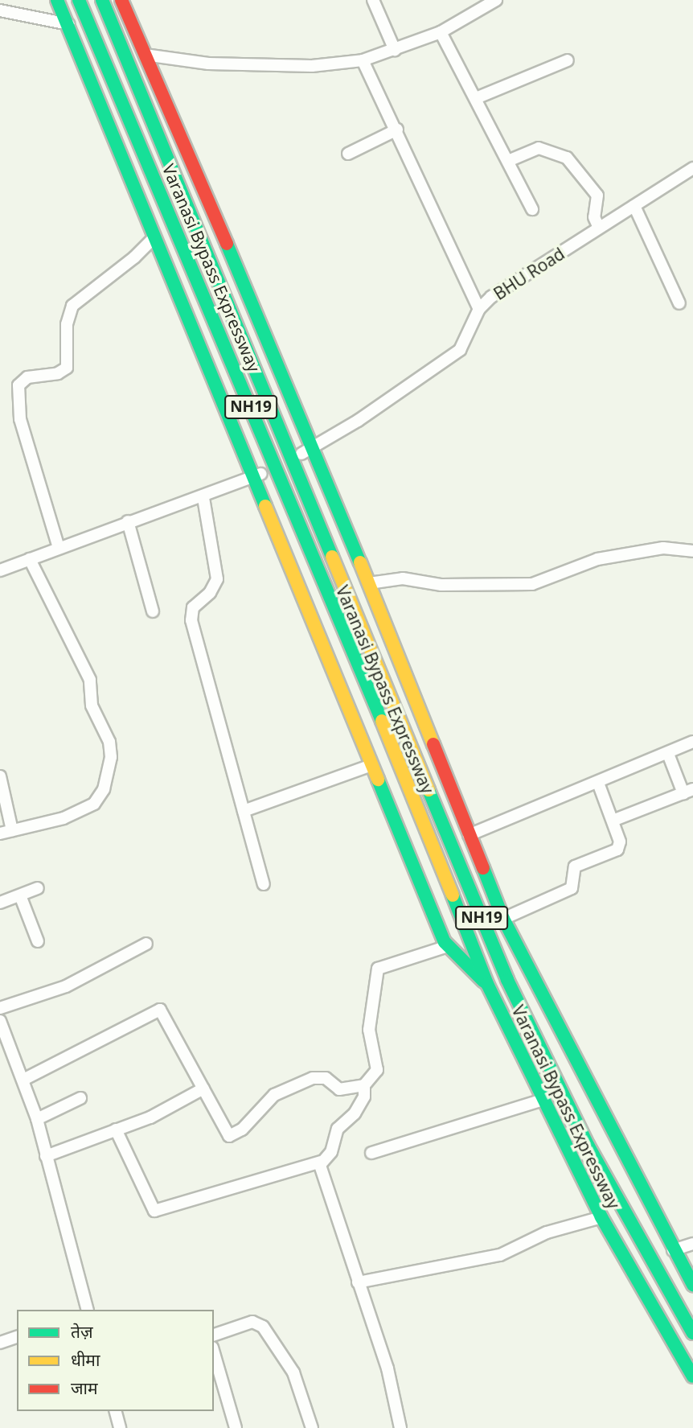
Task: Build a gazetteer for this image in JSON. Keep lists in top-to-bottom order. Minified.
{"streets":{"main road":["Varanasi Bypass Expressway","NH19"],"street":["BHU Road"]},"legend":["तेज़","धीमा","जाम"]}
